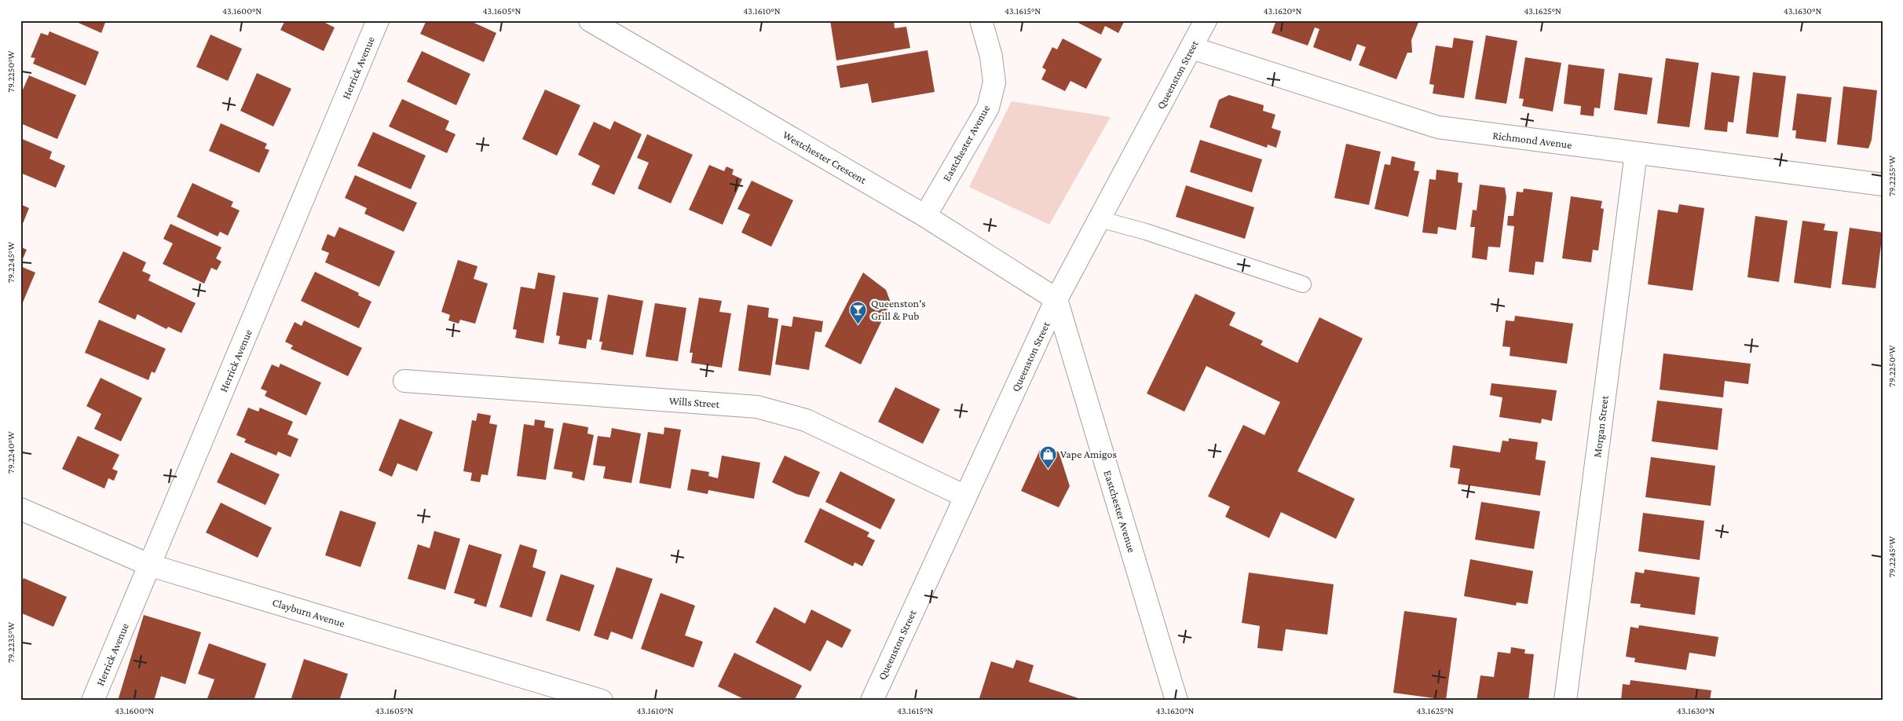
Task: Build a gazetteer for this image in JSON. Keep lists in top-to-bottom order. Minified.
{"streets":{"street":["Herrick Avenue","Queenston Street","Richmond Avenue","Eastchester Avenue","Westchester Crescent","Wills Street","Morgan Street","Clayburn Avenue"]},"crossings":[["Herrick Avenue","Clayburn Avenue"],["Queenston Street","Richmond Avenue"],["Queenston Street","Eastchester Avenue"],["Queenston Street","Westchester Crescent"],["Queenston Street","Wills Street"],["Richmond Avenue","Morgan Street"],["Eastchester Avenue","Westchester Crescent"]],"places":{"bar":["Queenston's Grill & Pub"],"shop":["Vape Amigos"]},"coordinates":["43.1600°N","43.1605°N","43.1610°N","43.1615°N","43.1620°N","43.1625°N","43.1630°N","79.2250°W","79.2255°W","79.2245°W","79.2240°W","79.2235°W"]}
